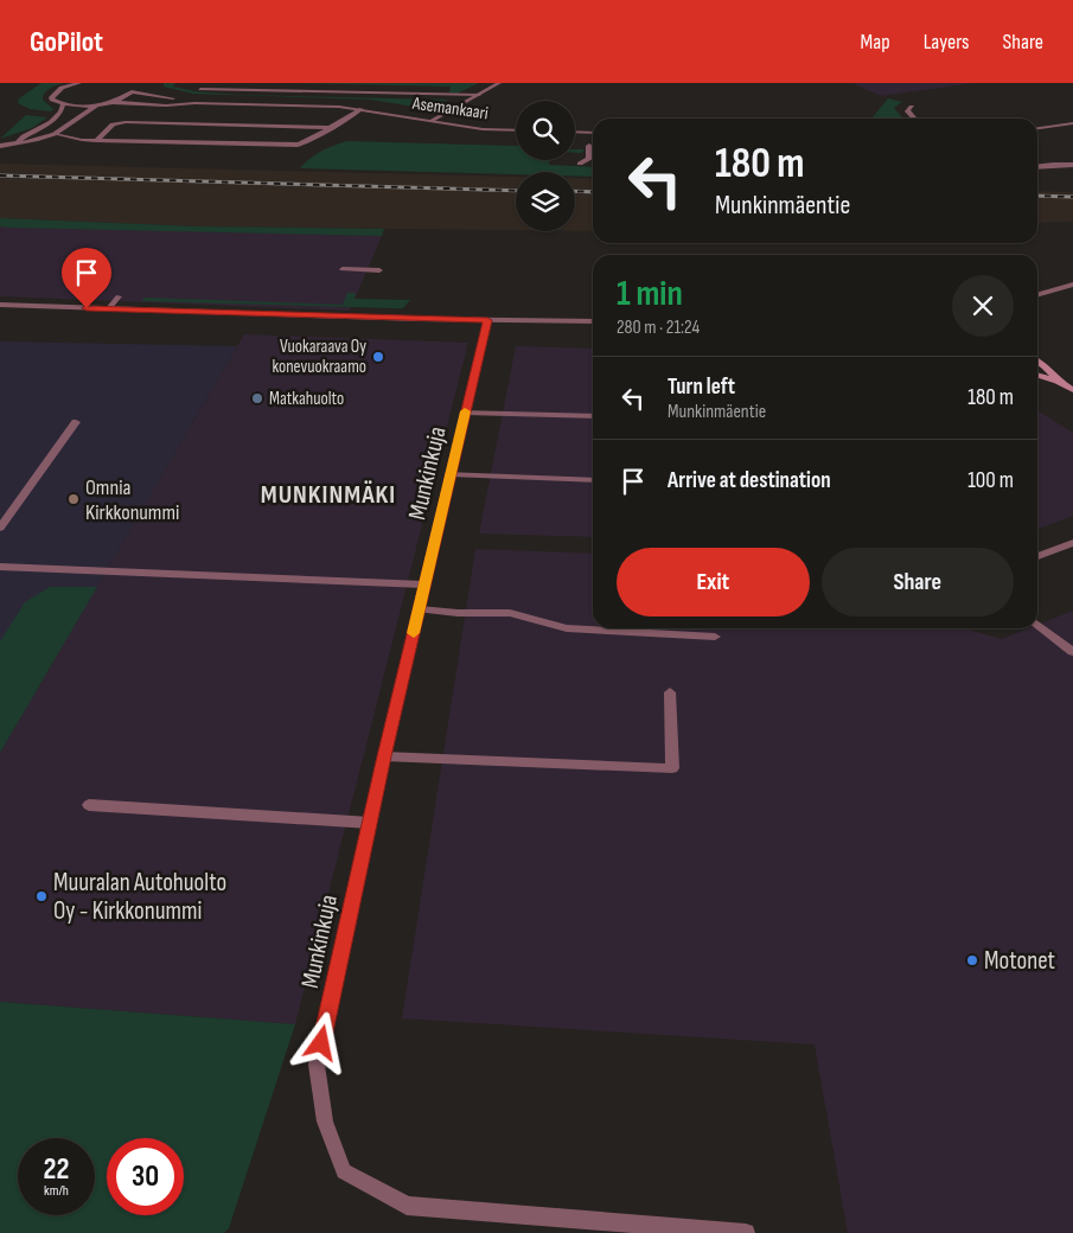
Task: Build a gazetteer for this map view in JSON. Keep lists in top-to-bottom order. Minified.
{"streets":{"street":["Asemankaari","Munkinkuja"]},"districts":["MUNKINMÄKI"],"places":["Vuokaraava Oy konevuokraamo","Matkahuolto","Omnia Kirkkonummi","Muuralan Autohuolto Oy - Kirkkonummi","Motonet"],"page":{"header":"GoPilot","nav":["Map","Layers","Share"],"turn":["180 m","Munkinmäentie"],"heading":["1 min","280 m · 21:24"],"list":[{"name":"Turn left","note":"Munkinmäentie","value":"180 m"},{"name":"Arrive at destination","value":"100 m"}],"buttons":["Exit","Share"],"speed":"22 km/h","limit":"30"}}
